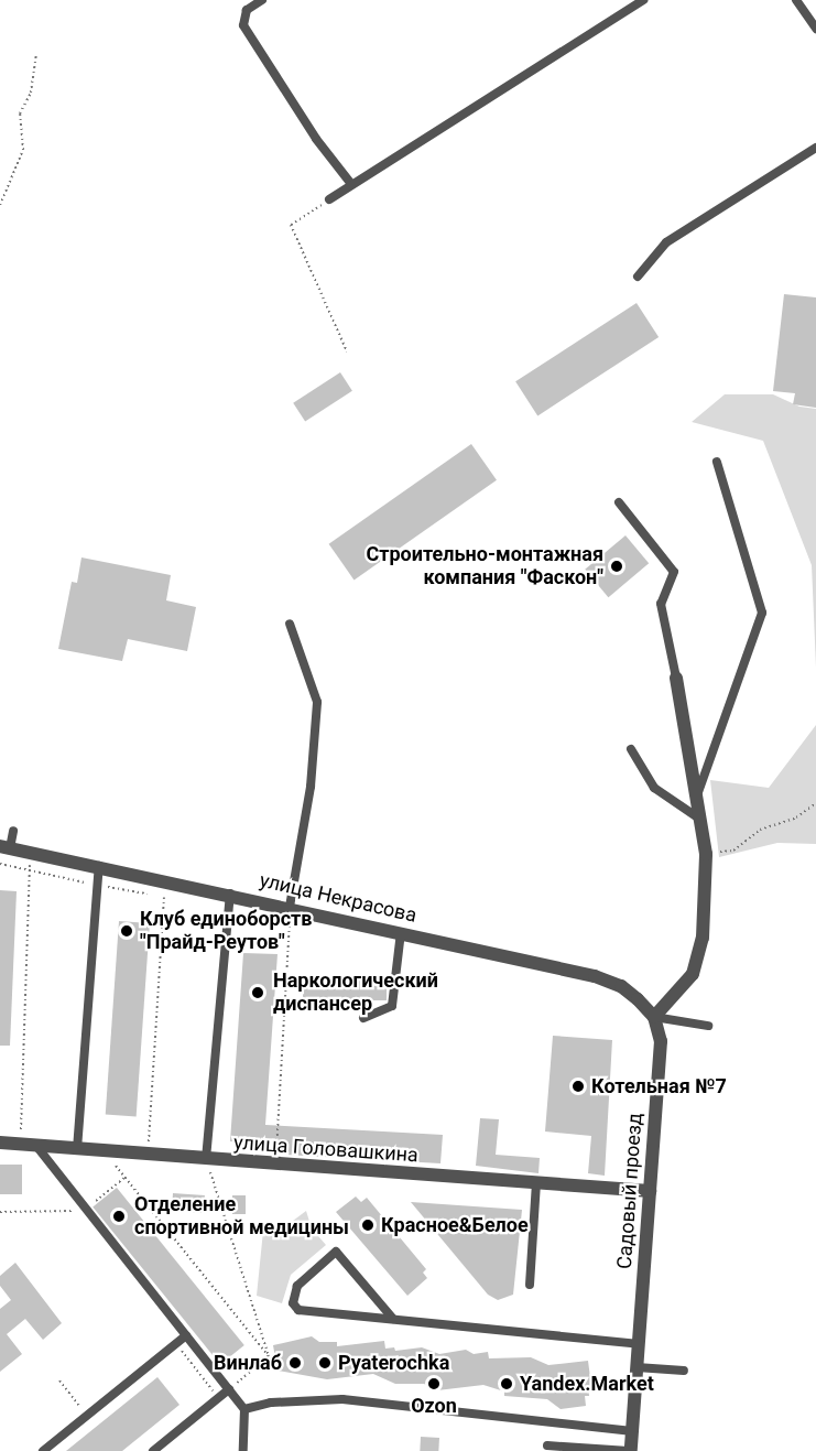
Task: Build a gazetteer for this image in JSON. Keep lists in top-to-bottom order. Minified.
{"streets":{"street":["улица Некрасова","улица Головашкина","Садовый проезд"]},"crossings":[["улица Некрасова","Садовый проезд"],["улица Головашкина","Садовый проезд"]],"places":["Строительно-монтажная компания \"Фаскон\"","Клуб единоборств \"Прайд-Реутов\"","Наркологический диспансер","Котельная №7","Отделение спортивной медицины","Красное&Белое","Винлаб","Pyaterochka","Ozon","Yandex.Market"]}
